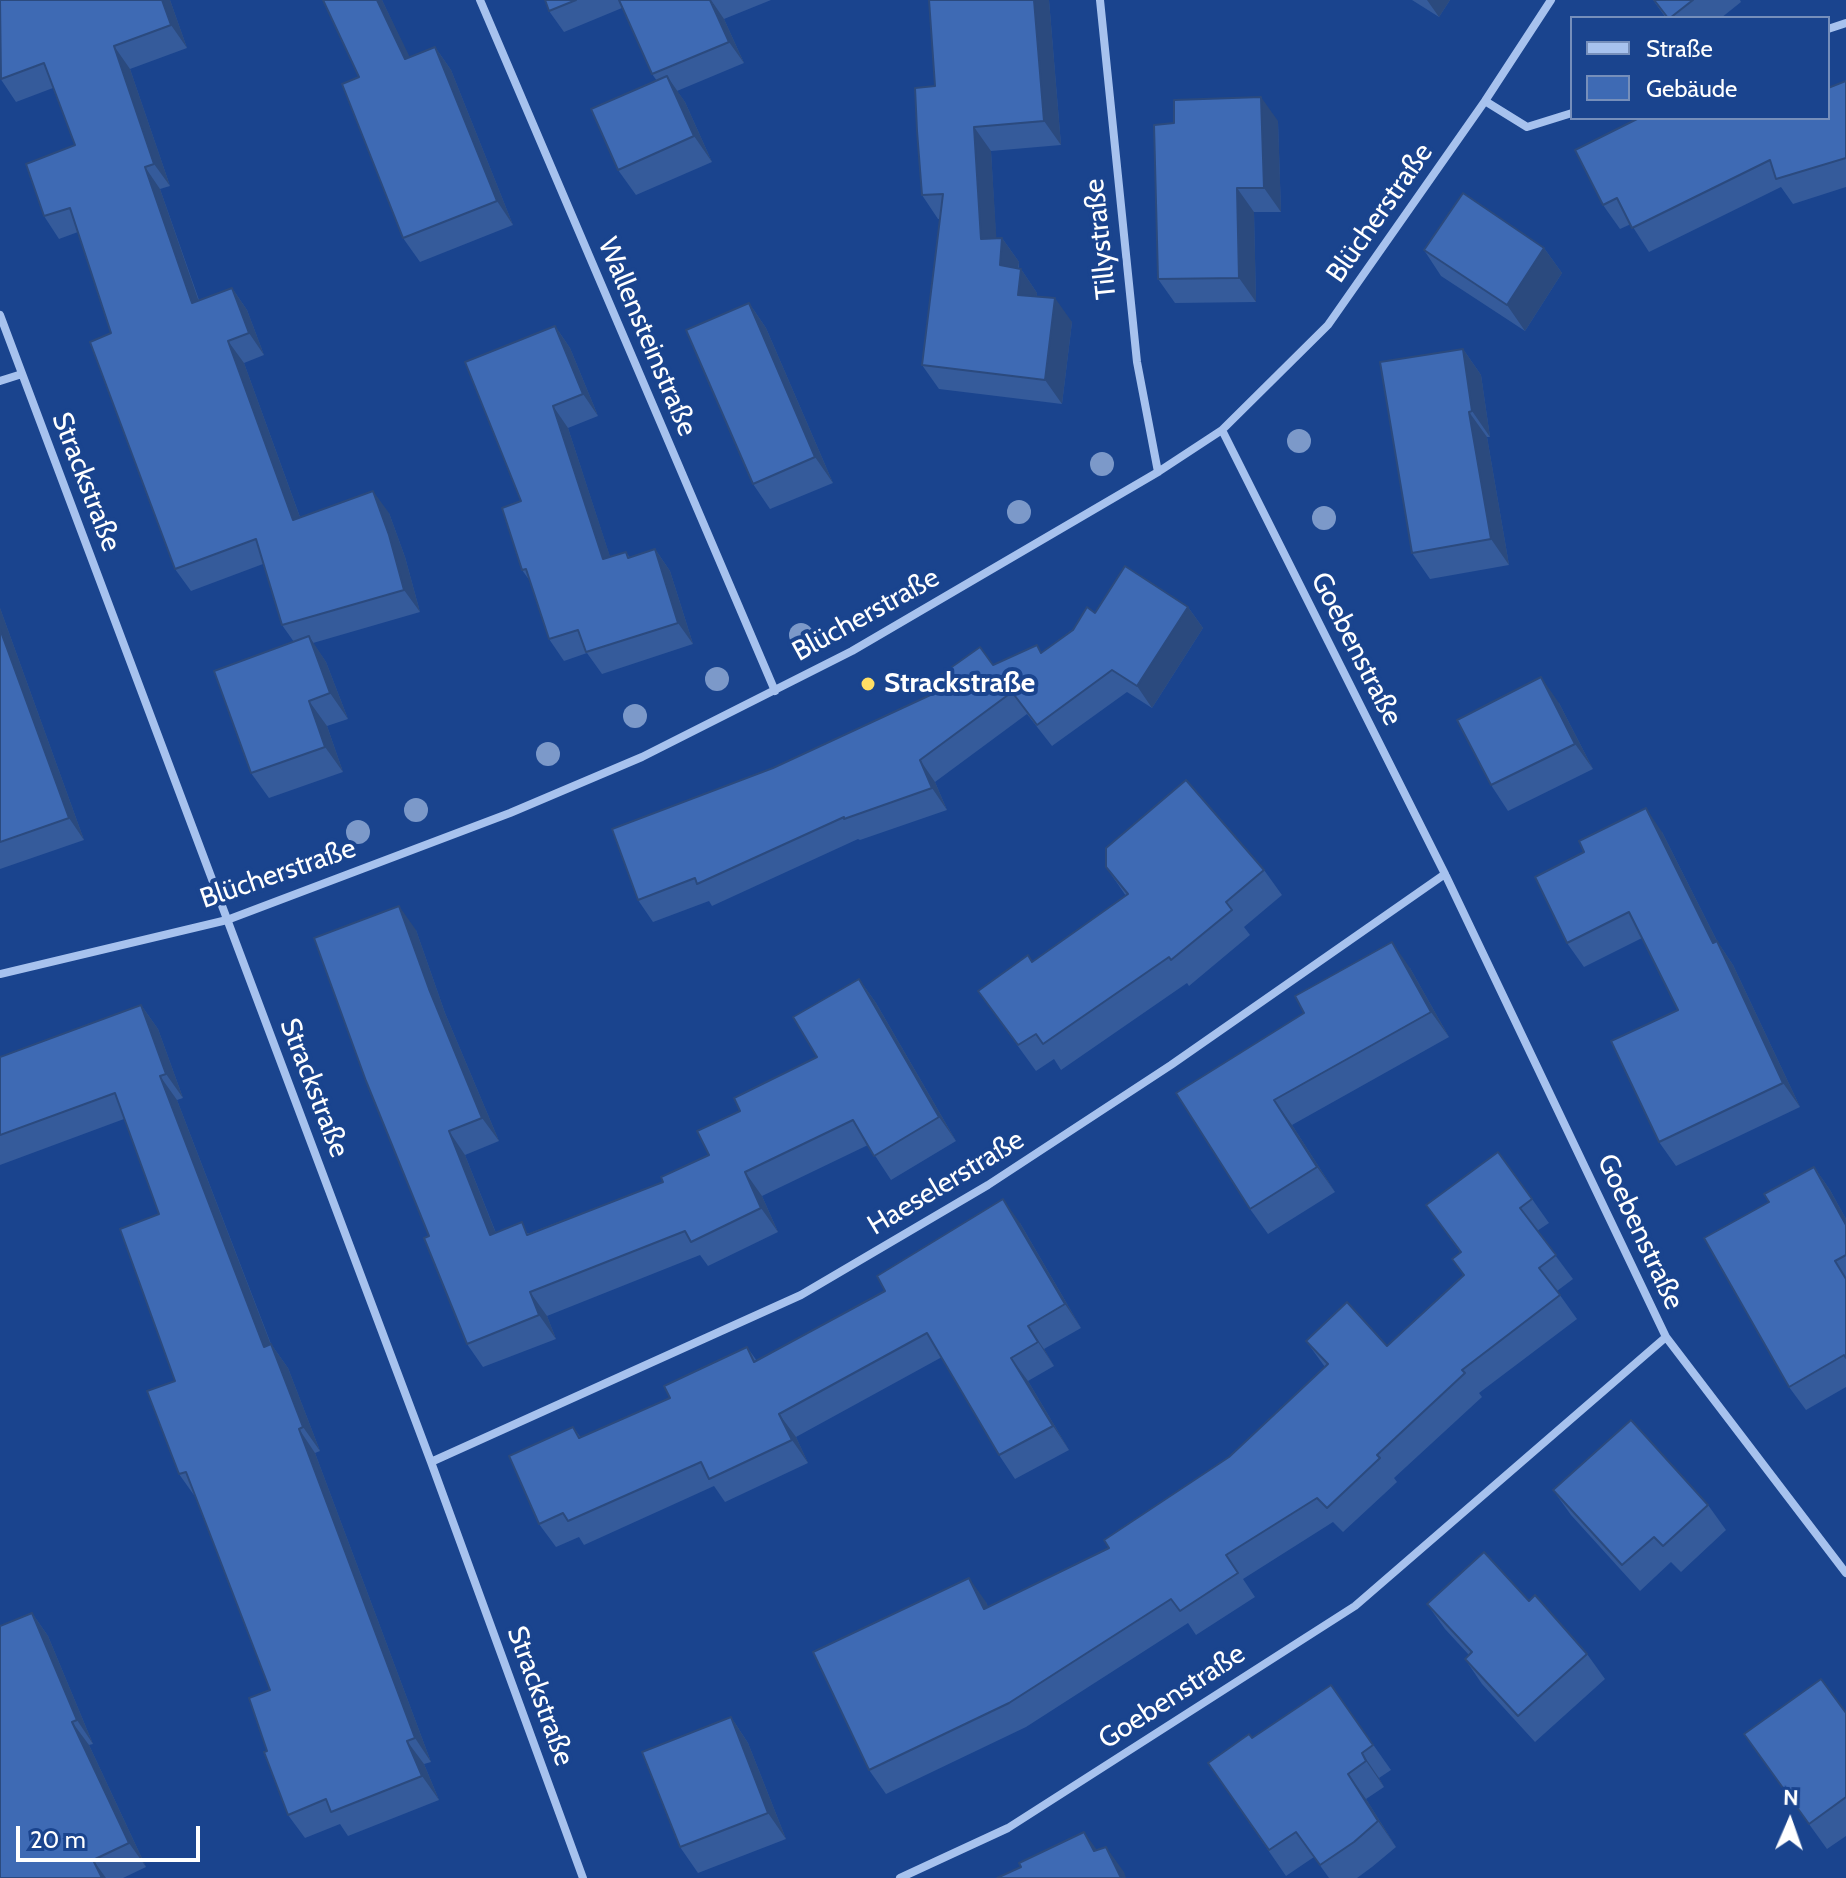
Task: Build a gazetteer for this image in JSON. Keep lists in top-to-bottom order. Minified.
{"streets":{"street":["Blücherstraße","Tillystraße","Wallensteinstraße","Strackstraße","Goebenstraße","Haeselerstraße"]},"crossings":[["Blücherstraße","Tillystraße"],["Blücherstraße","Wallensteinstraße"],["Blücherstraße","Strackstraße"],["Blücherstraße","Goebenstraße"],["Strackstraße","Haeselerstraße"],["Goebenstraße","Haeselerstraße"]],"places":["Strackstraße"],"legend":["Straße","Gebäude"],"scale_bar":"20 m","north":"top"}
